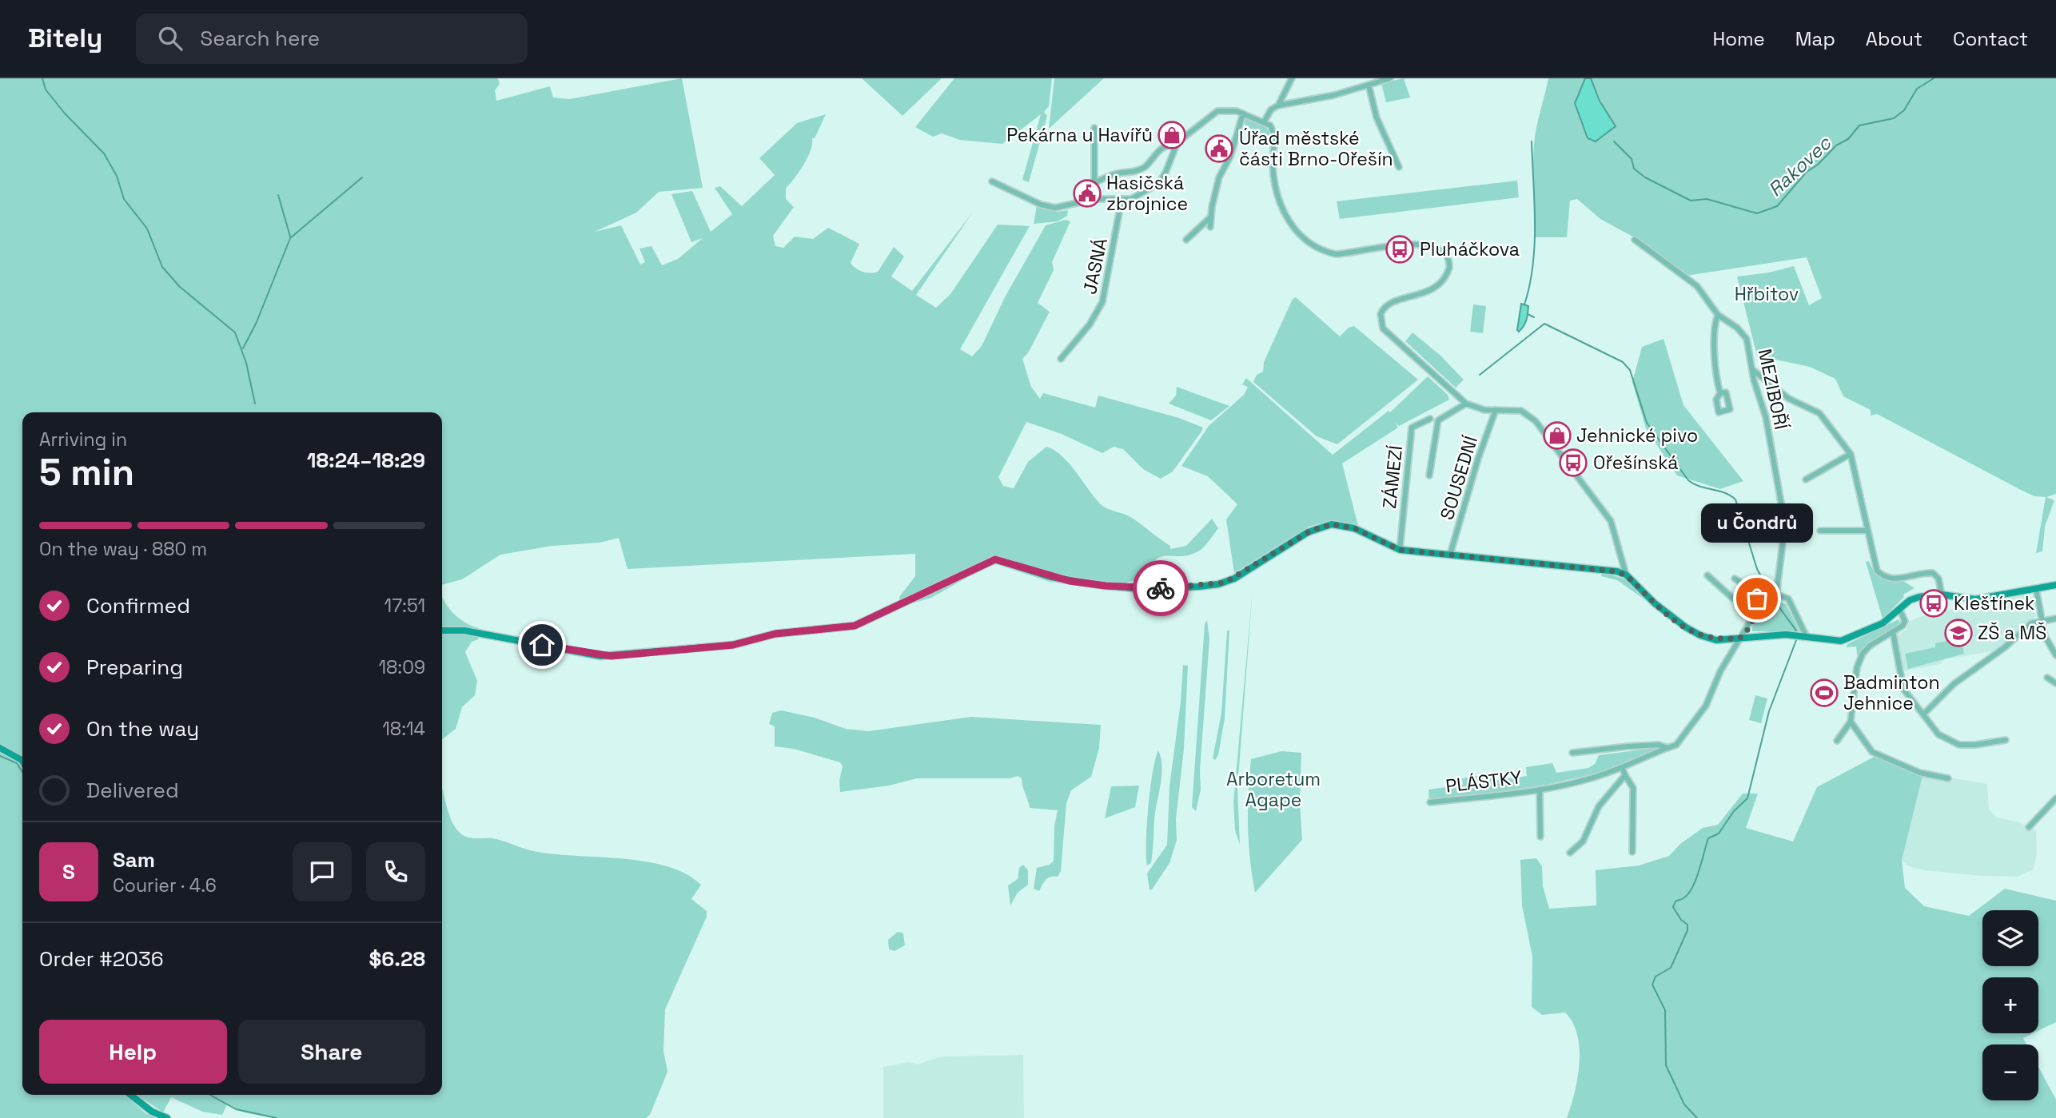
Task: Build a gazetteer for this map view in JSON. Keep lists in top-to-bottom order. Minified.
{"streets":{"street":["JASNÁ","MEZIBOŘÍ","ZÁMEZÍ","SOUSEDNÍ","PLÁSTKY"]},"water":["Rakovec"],"parks":["Hřbitov","Arboretum Agape"],"places":{"shop":["Pekárna u Havířů","Jehnické pivo"],"public building":["Úřad městské části Brno-Ořešín","Hasičská zbrojnice"],"bus stop":["Pluháčkova","Ořešínská","Kleštínek"],"other":["u Čondrů"],"school or university":["ZŠ a MŠ"],"sports":["Badminton Jehnice"]},"page":{"header":"Bitely","search":"Search here","nav":["Home","Map","About","Contact"],"heading":["5 min","Arriving in","18:24–18:29"],"panel":["Sam","Courier · 4.6","Order #2036","$6.28"],"bubble":"u Čondrů","bar":"On the way · 880 m","list":[["Confirmed","17:51"],["Preparing","18:09"],["On the way","18:14"],"Delivered"],"round":"S","map_buttons":["+","−"],"buttons":["Help","Share"]}}
